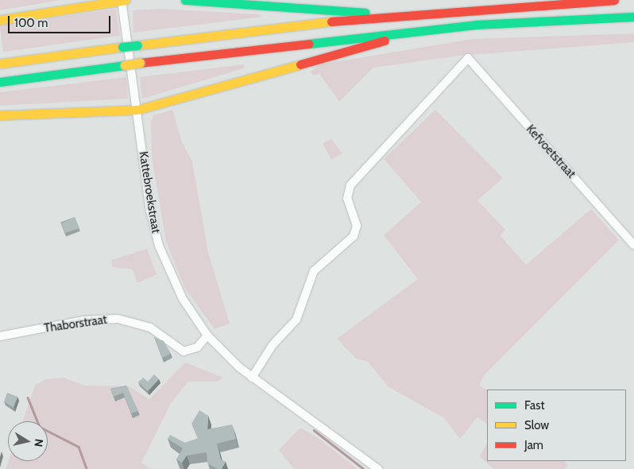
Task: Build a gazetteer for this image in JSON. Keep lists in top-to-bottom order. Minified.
{"streets":{"street":["Kefvoetstraat","Kattebroekstraat","Thaborstraat"]},"crossings":[["Kefvoetstraat","Kattebroekstraat"],["Kattebroekstraat","Thaborstraat"]],"legend":["Fast","Slow","Jam"],"scale_bar":"100 m","north":"right"}
